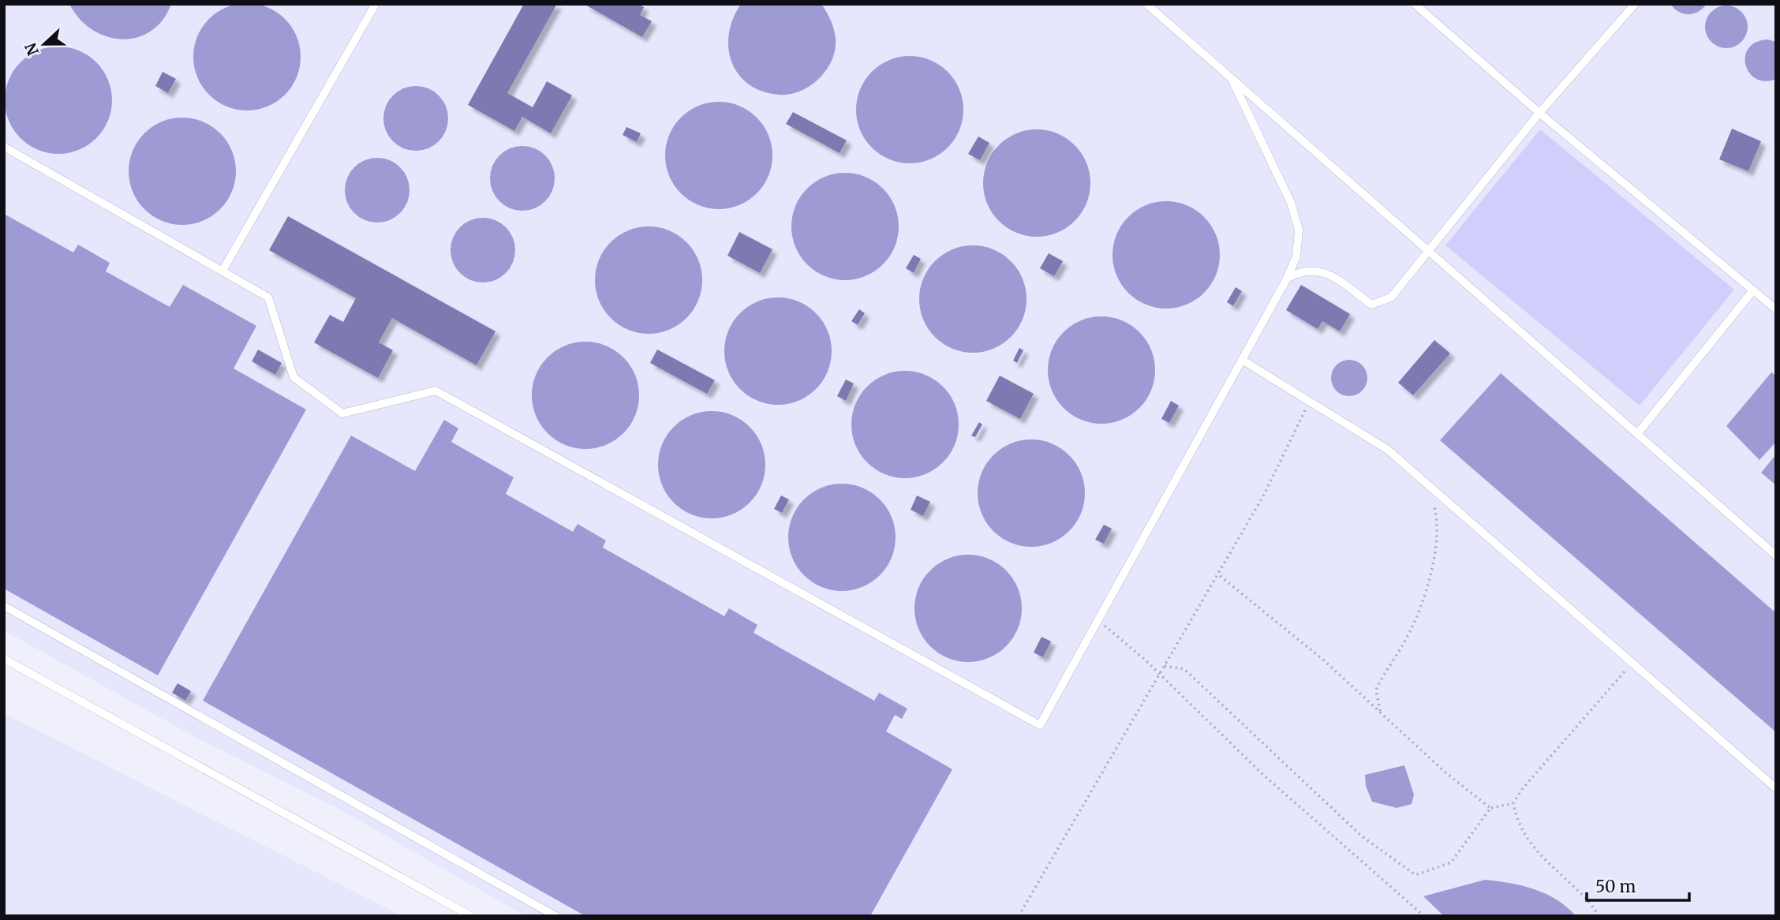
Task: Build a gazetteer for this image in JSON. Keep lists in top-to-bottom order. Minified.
{"scale_bar":"50 m","north":"left"}
